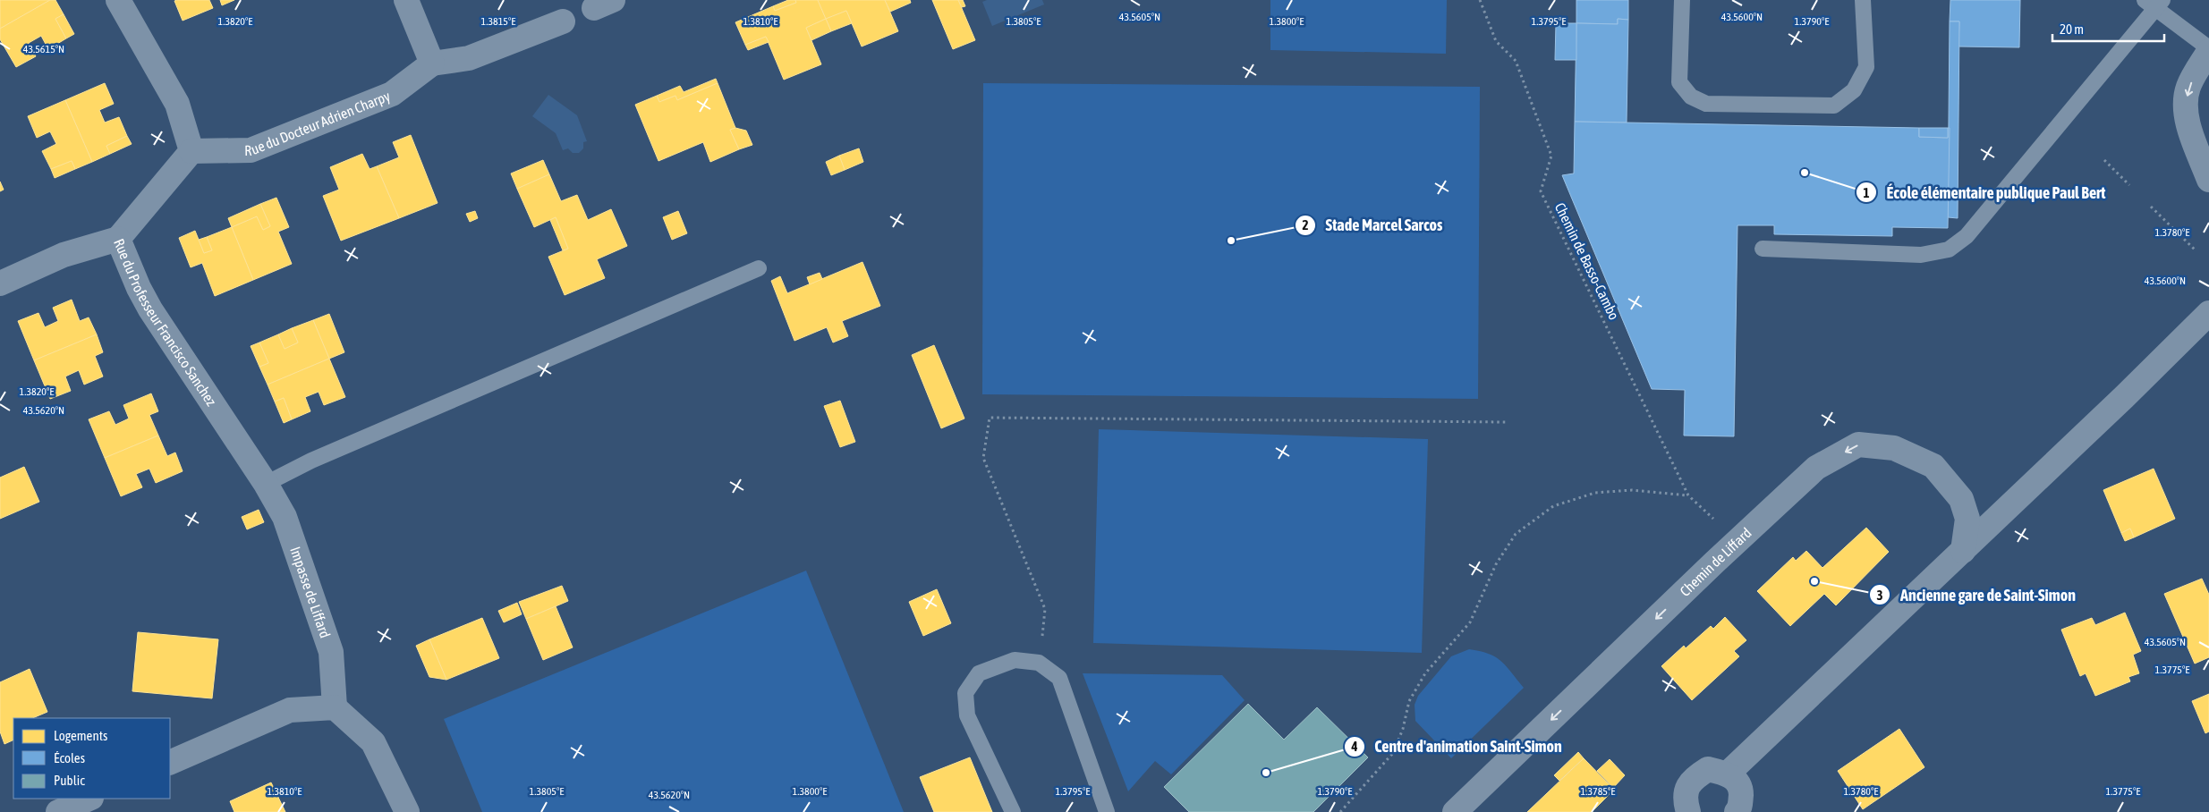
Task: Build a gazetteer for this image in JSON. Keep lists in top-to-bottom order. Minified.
{"streets":{"street":["Rue du Docteur Adrien Charpy","Rue du Professeur Francisco Sanchez","Chemin de Liffard","Impasse de Liffard"],"path":["Chemin de Basso-Cambo"]},"crossings":[["Rue du Docteur Adrien Charpy","Rue du Professeur Francisco Sanchez"],["Rue du Professeur Francisco Sanchez","Impasse de Liffard"]],"places":["École élémentaire publique Paul Bert","Stade Marcel Sarcos","Ancienne gare de Saint-Simon","Centre d'animation Saint-Simon"],"legend":["Logements","Écoles","Public"],"scale_bar":"20 m","coordinates":["43.5605°N","43.5600°N","1.3815°E","1.3810°E","1.3805°E","1.3800°E","1.3795°E","1.3790°E","1.3820°E","43.5615°N","1.3780°E","43.5620°N","1.3775°E","1.3785°E"]}
